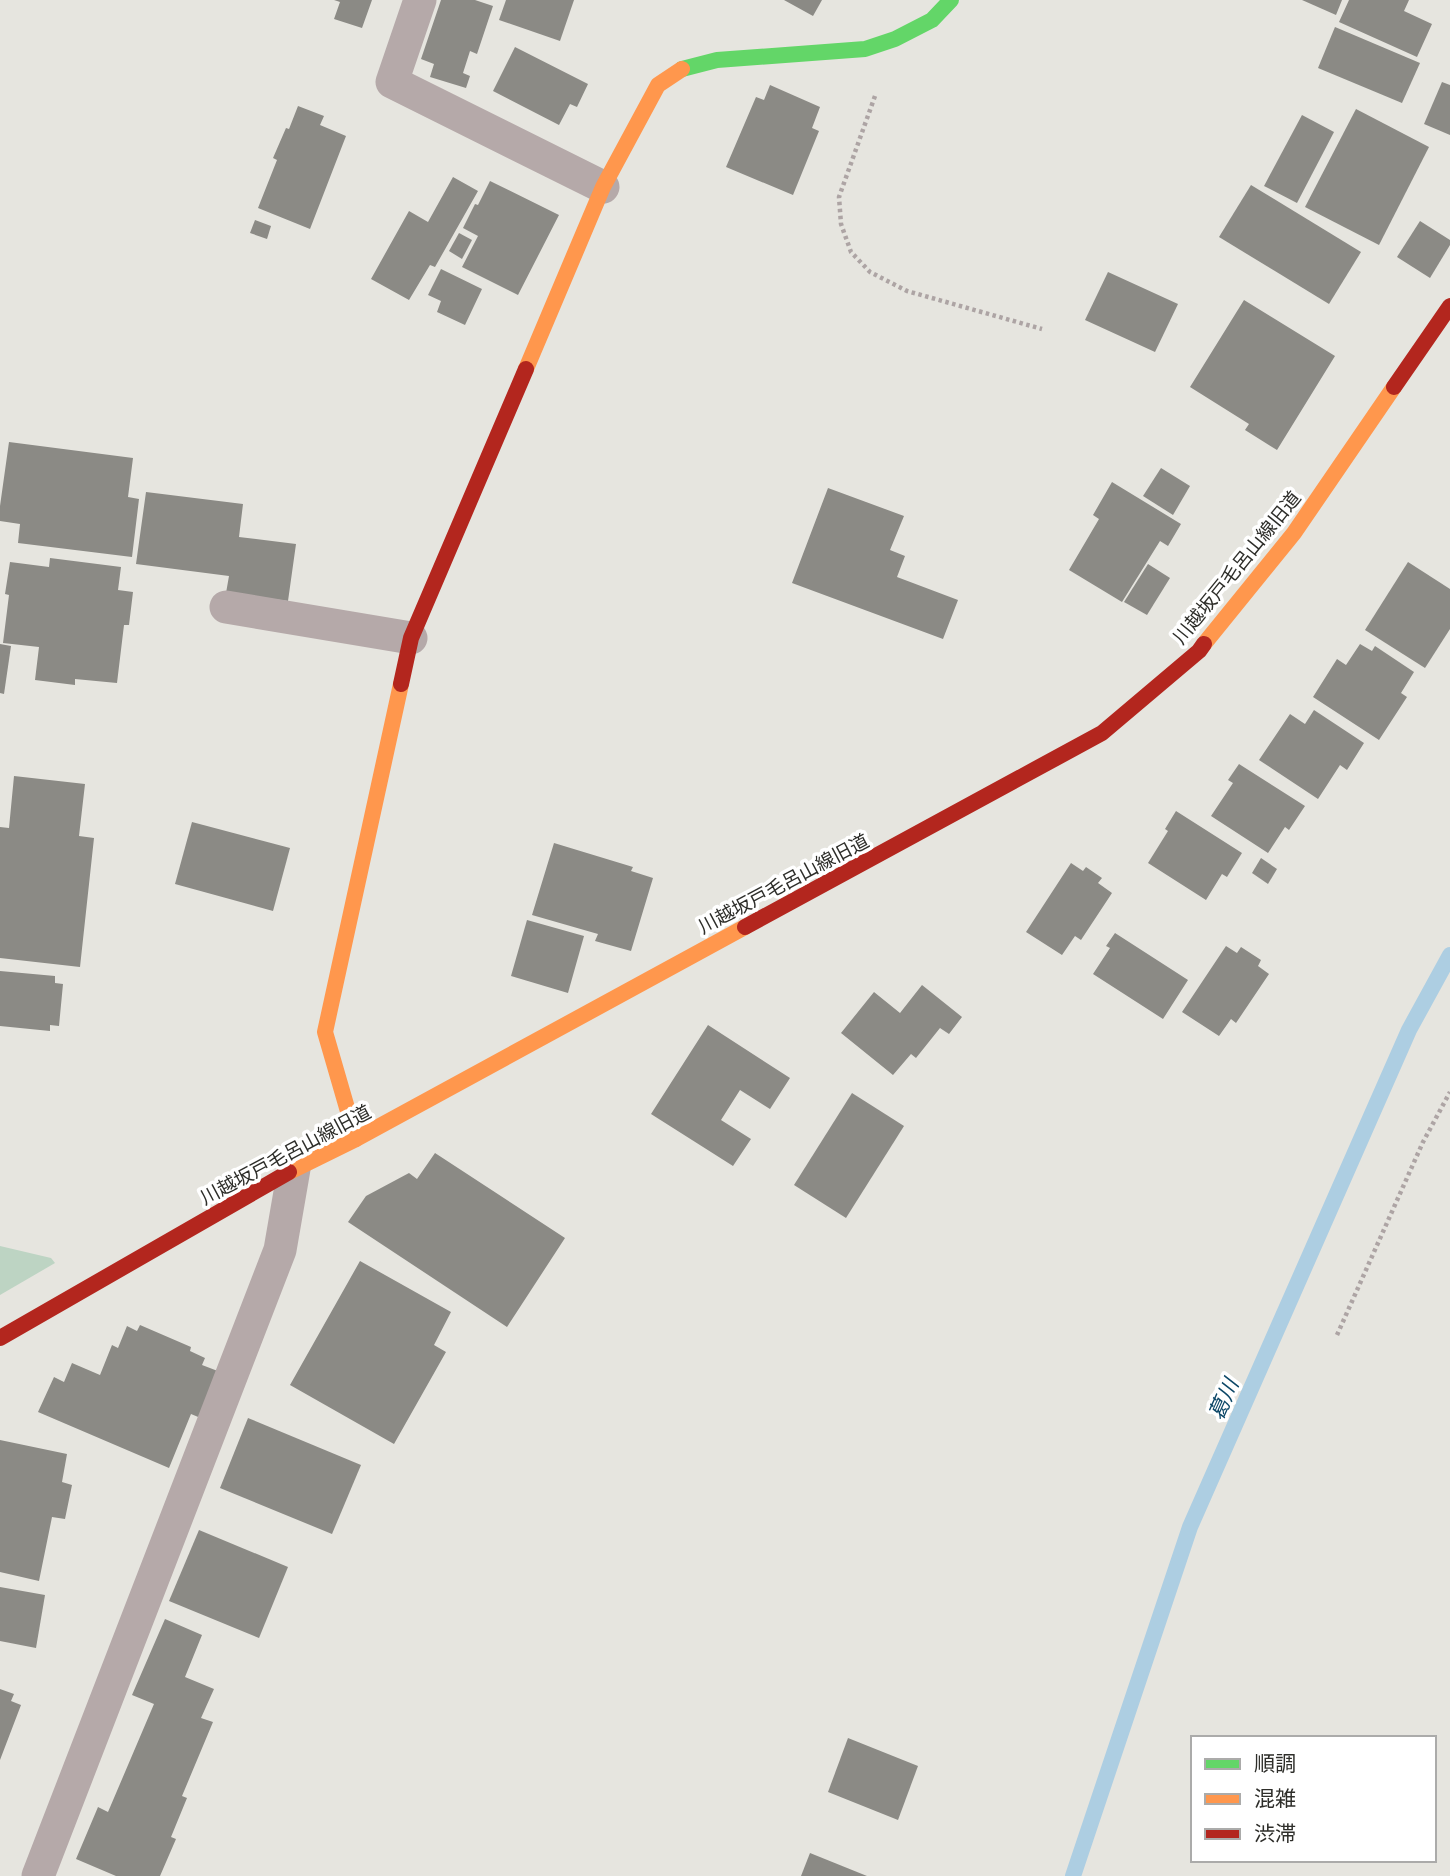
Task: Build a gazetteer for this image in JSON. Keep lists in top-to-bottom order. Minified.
{"streets":{"street":["川越坂戸毛呂山線旧道"]},"water":["葛川"],"legend":["順調","混雑","渋滞"]}
